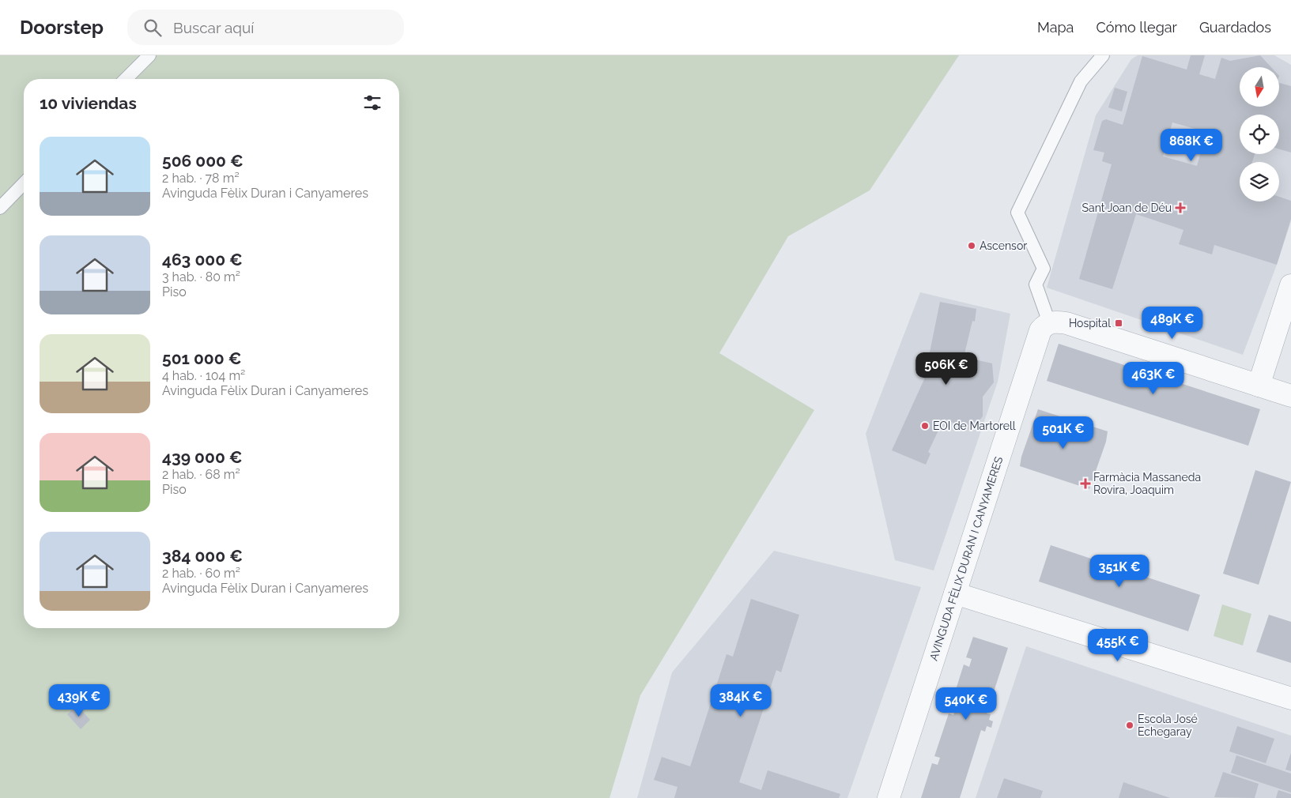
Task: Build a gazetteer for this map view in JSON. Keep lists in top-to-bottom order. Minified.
{"streets":{"street":["AVINGUDA FÈLIX DURAN I CANYAMERES"]},"places":{"health":["Sant Joan de Déu","Farmàcia Massaneda Rovira, Joaquim"],"other":["Ascensor","EOI de Martorell","Escola José Echegaray"],"transit":["Hospital"]},"north":"bottom","page":{"header":"Doorstep","search":"Buscar aquí","nav":["Mapa","Cómo llegar","Guardados"],"heading":"10 viviendas","list":[{"name":"506 000 €","note":"2 hab. · 78 m² · Avinguda Fèlix Duran i Canyameres"},{"name":"463 000 €","note":"3 hab. · 80 m² · Piso"},{"name":"501 000 €","note":"4 hab. · 104 m² · Avinguda Fèlix Duran i Canyameres"},{"name":"439 000 €","note":"2 hab. · 68 m² · Piso"},{"name":"384 000 €","note":"2 hab. · 60 m² · Avinguda Fèlix Duran i Canyameres"}],"price":["868K €","489K €","506K €","463K €","501K €","351K €","455K €","439K €","384K €","540K €"]}}
